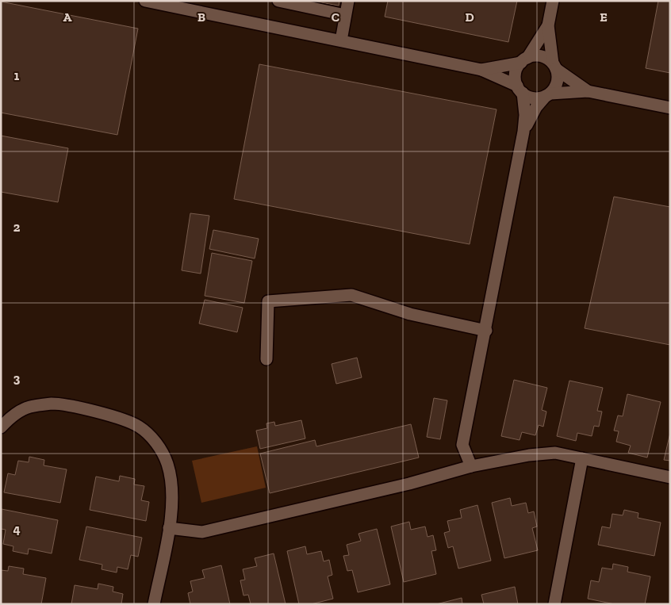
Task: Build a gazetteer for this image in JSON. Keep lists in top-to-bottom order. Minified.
{"grid":{"columns":["A","B","C","D","E"],"rows":["1","2","3","4"]}}
